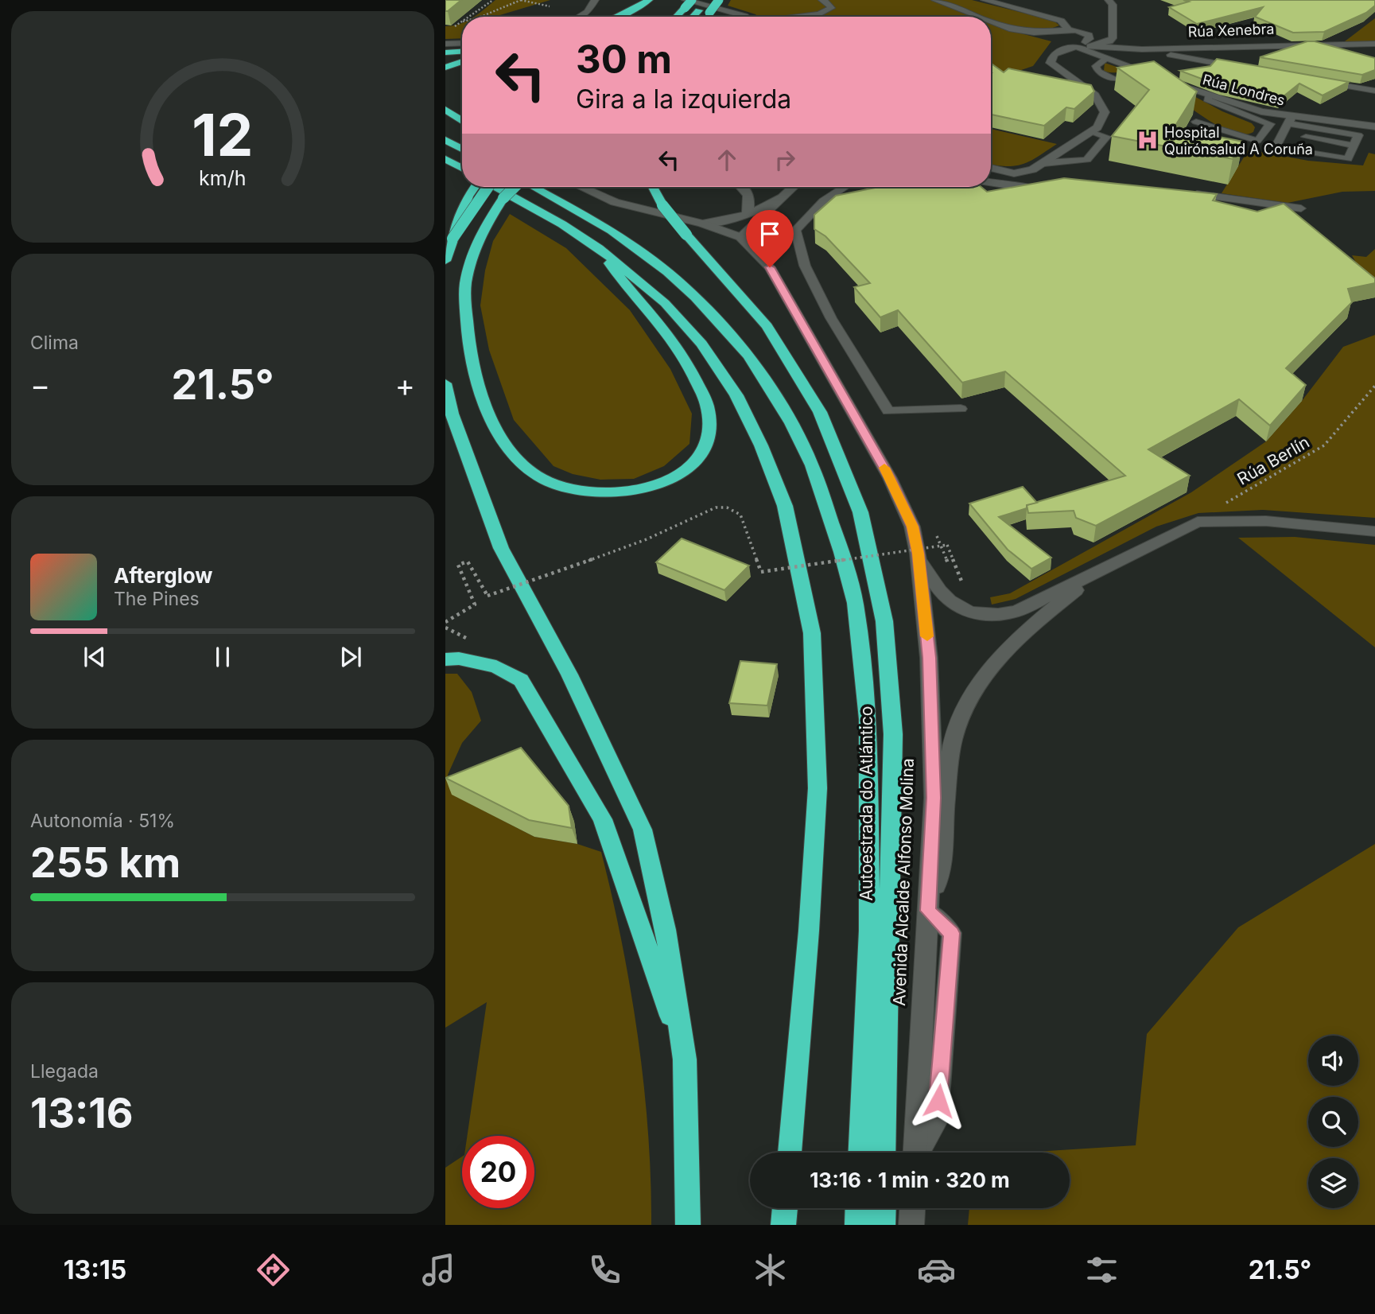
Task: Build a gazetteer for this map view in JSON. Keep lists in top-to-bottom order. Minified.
{"streets":{"highway":["Autoestrada do Atlántico","Avenida Alcalde Alfonso Molina"],"street":["Rúa Xenebra","Rúa Londres"],"path":["Rúa Berlín"]},"places":{"hospital":["Hospital Quirónsalud A Coruña"]},"page":{"turn":["30 m","Gira a la izquierda"],"tile":["Clima",["Autonomía · 51%","255 km"],["Llegada","13:16"]],"heat":["−","21.5°","+"],"song":["Afterglow","The Pines"],"limit":"20","trip":"13:16 · 1 min · 320 m","tabs":["13:15","21.5°"],"gauge":["12","km/h"]}}
